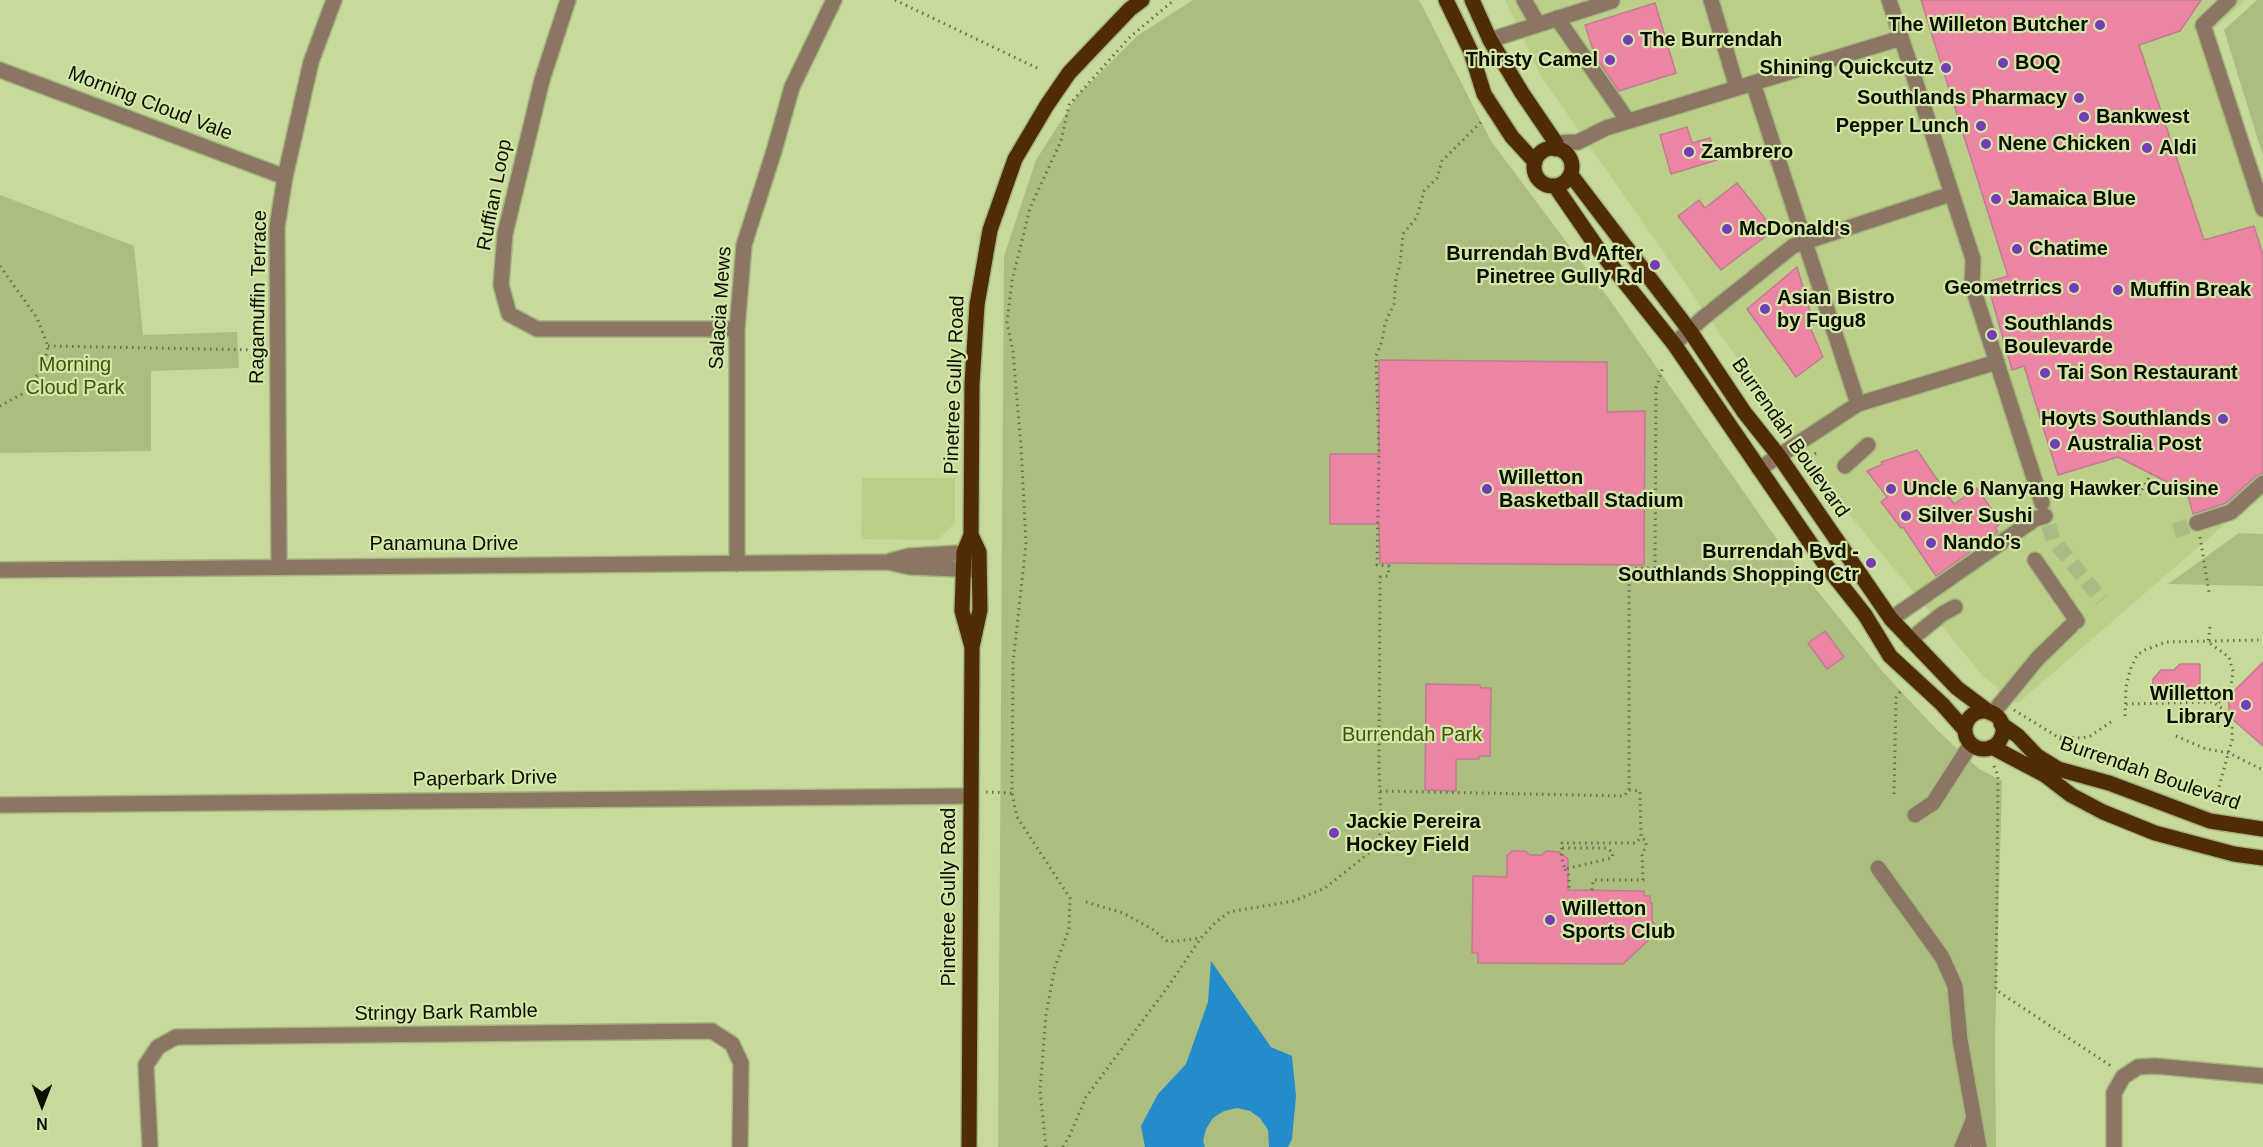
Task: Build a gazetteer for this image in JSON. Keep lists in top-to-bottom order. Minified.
{"streets":{"main road":["Pinetree Gully Road","Burrendah Boulevard"],"street":["Morning Cloud Vale","Ruffian Loop","Ragamuffin Terrace","Salacia Mews","Panamuna Drive","Paperbark Drive","Stringy Bark Ramble"]},"crossings":[["Morning Cloud Vale","Ragamuffin Terrace"],["Ruffian Loop","Salacia Mews"],["Ragamuffin Terrace","Panamuna Drive"],["Salacia Mews","Panamuna Drive"],["Pinetree Gully Road","Panamuna Drive"],["Pinetree Gully Road","Paperbark Drive"]],"parks":["Morning Cloud Park","Burrendah Park"],"places":["The Willeton Butcher","The Burrendah","Thirsty Camel","BOQ","Shining Quickcutz","Southlands Pharmacy","Bankwest","Pepper Lunch","Nene Chicken","Aldi","Zambrero","Jamaica Blue","McDonald's","Chatime","Burrendah Bvd After Pinetree Gully Rd","Geometrrics","Muffin Break","Asian Bistro by Fugu8","Southlands Boulevarde","Tai Son Restaurant","Hoyts Southlands","Australia Post","Willetton Basketball Stadium","Uncle 6 Nanyang Hawker Cuisine","Silver Sushi","Nando's","Burrendah Bvd - Southlands Shopping Ctr","Willetton Library","Jackie Pereira Hockey Field","Willetton Sports Club"],"north":"bottom"}
